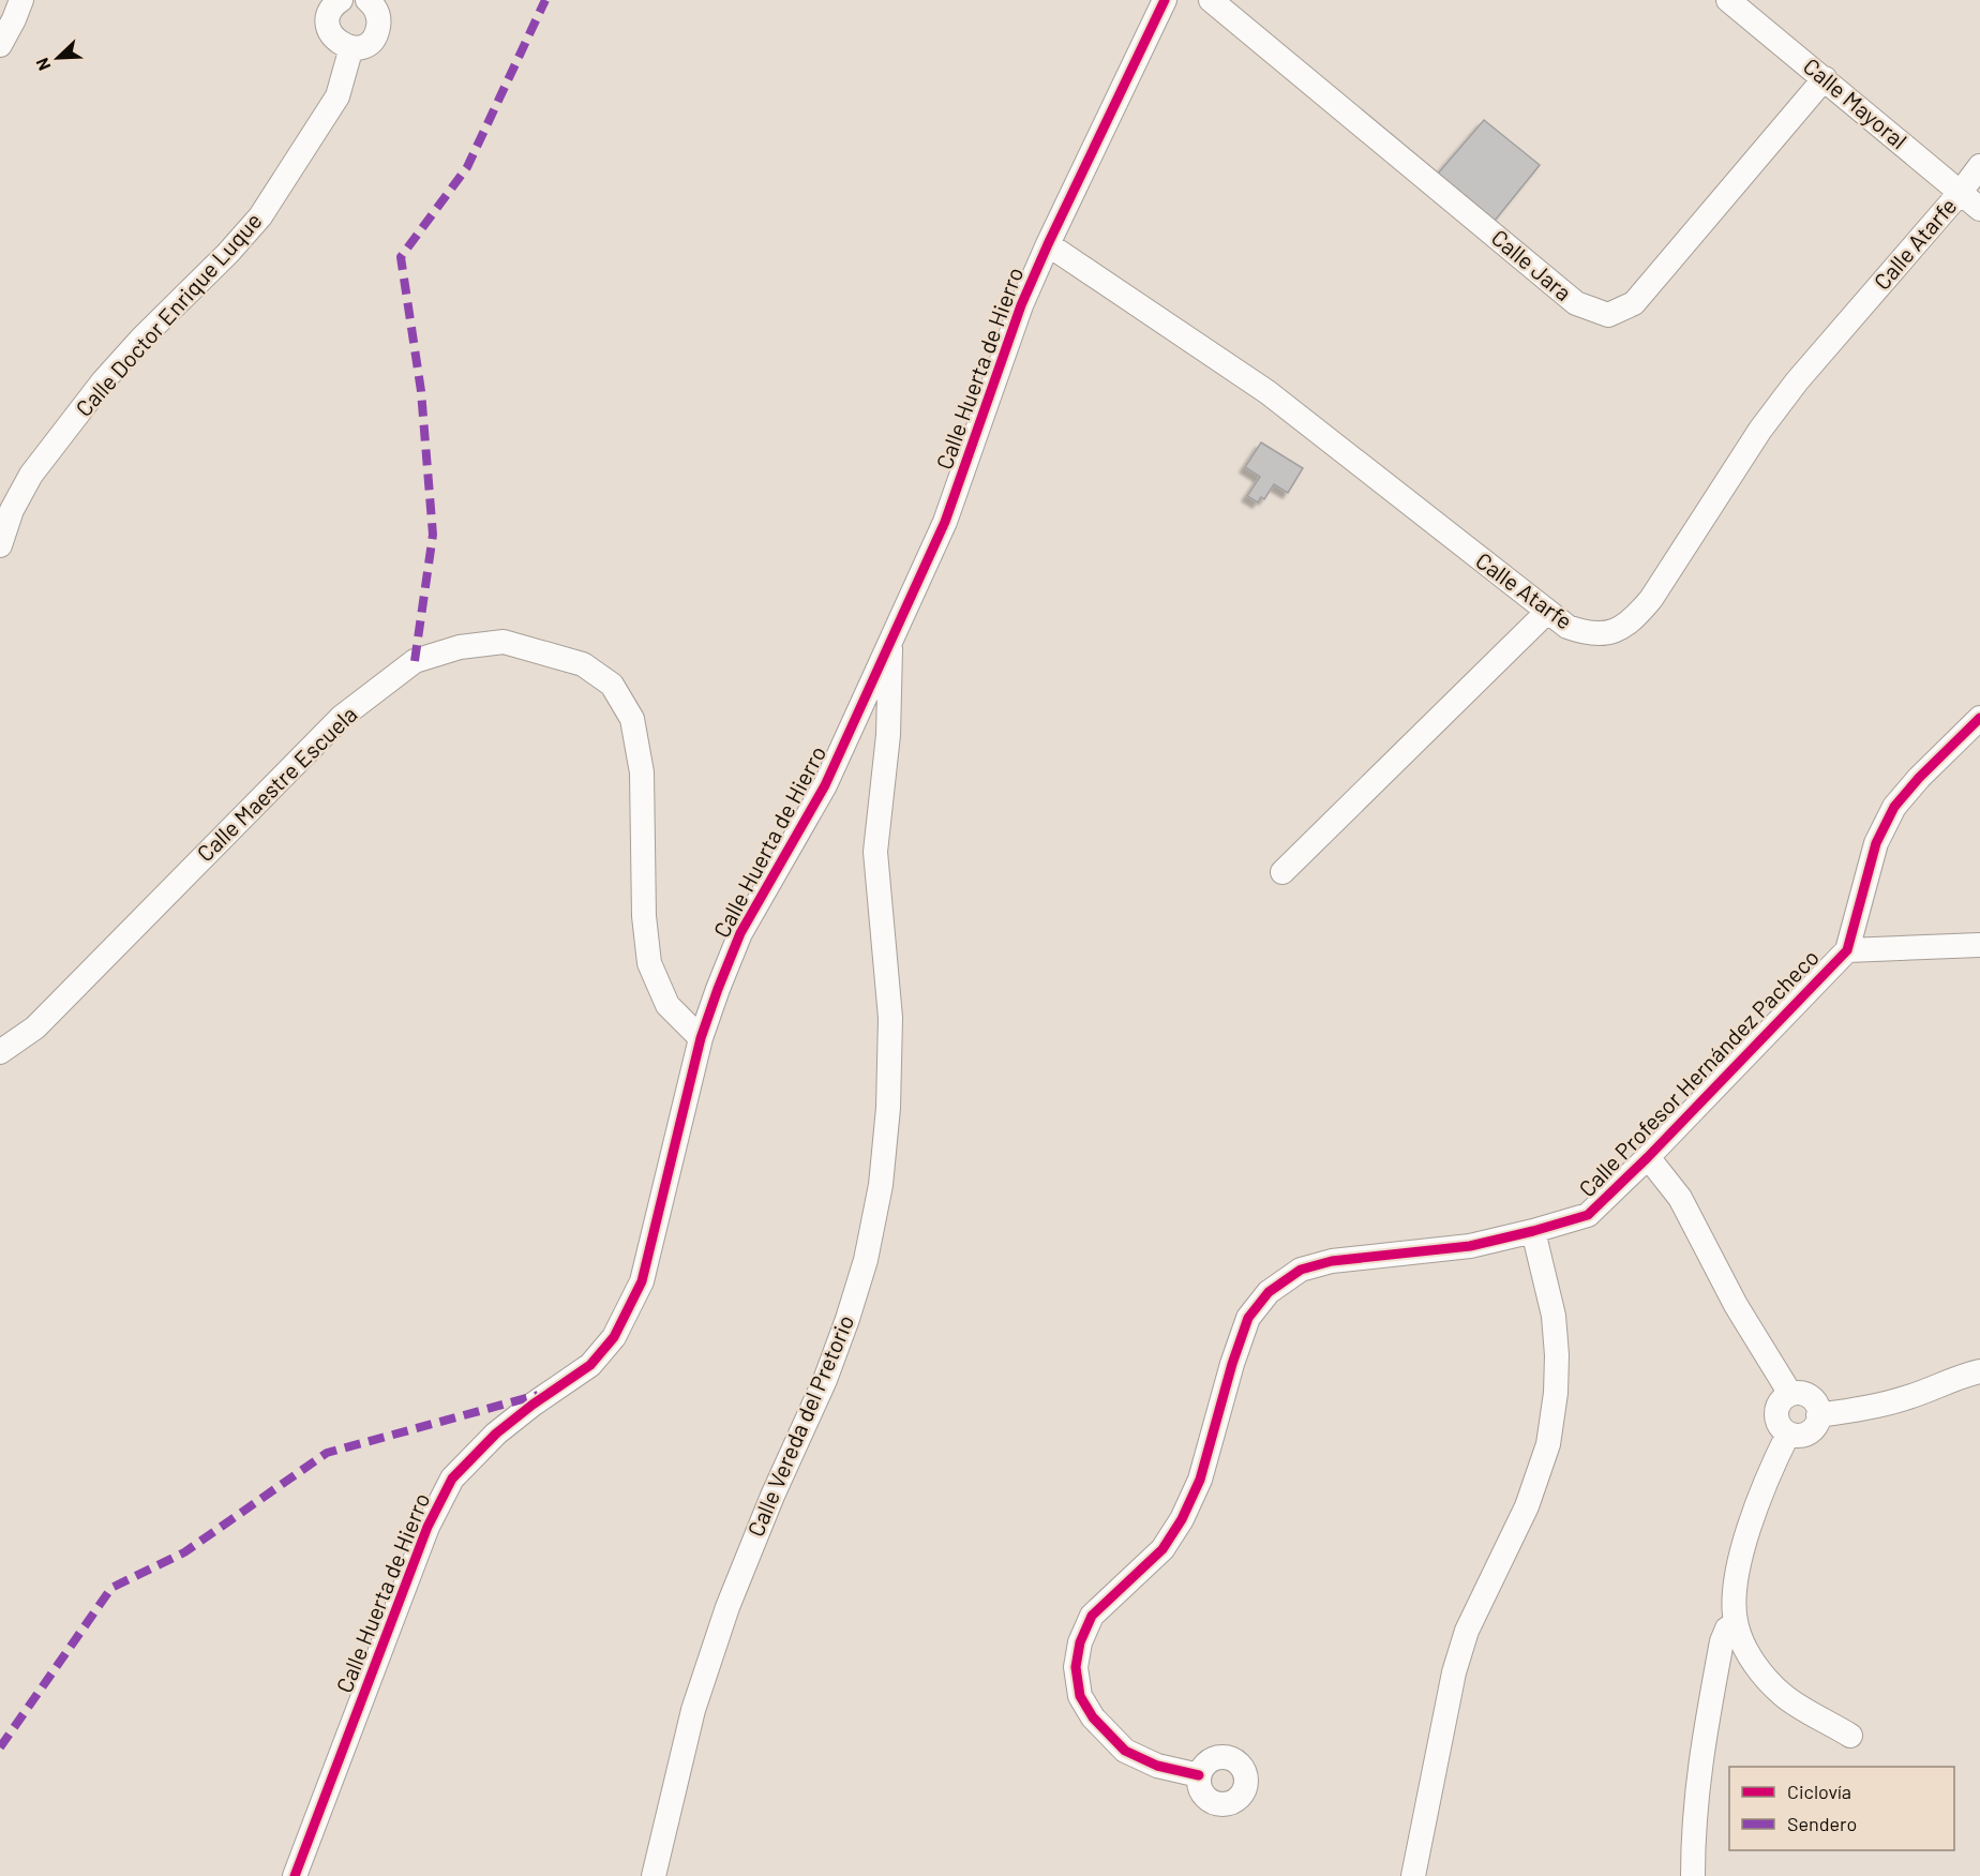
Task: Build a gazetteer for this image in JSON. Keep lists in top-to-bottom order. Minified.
{"streets":{"street":["Calle Mayoral","Calle Atarfe","Calle Jara","Calle Doctor Enrique Luque","Calle Huerta de Hierro","Calle Maestre Escuela","Calle Profesor Hernández Pacheco","Calle Vereda del Pretorio"]},"crossings":[["Calle Mayoral","Calle Atarfe"],["Calle Mayoral","Calle Jara"],["Calle Atarfe","Calle Huerta de Hierro"],["Calle Huerta de Hierro","Calle Maestre Escuela"],["Calle Huerta de Hierro","Calle Vereda del Pretorio"]],"legend":["Ciclovía","Sendero"],"north":"bottom left"}
